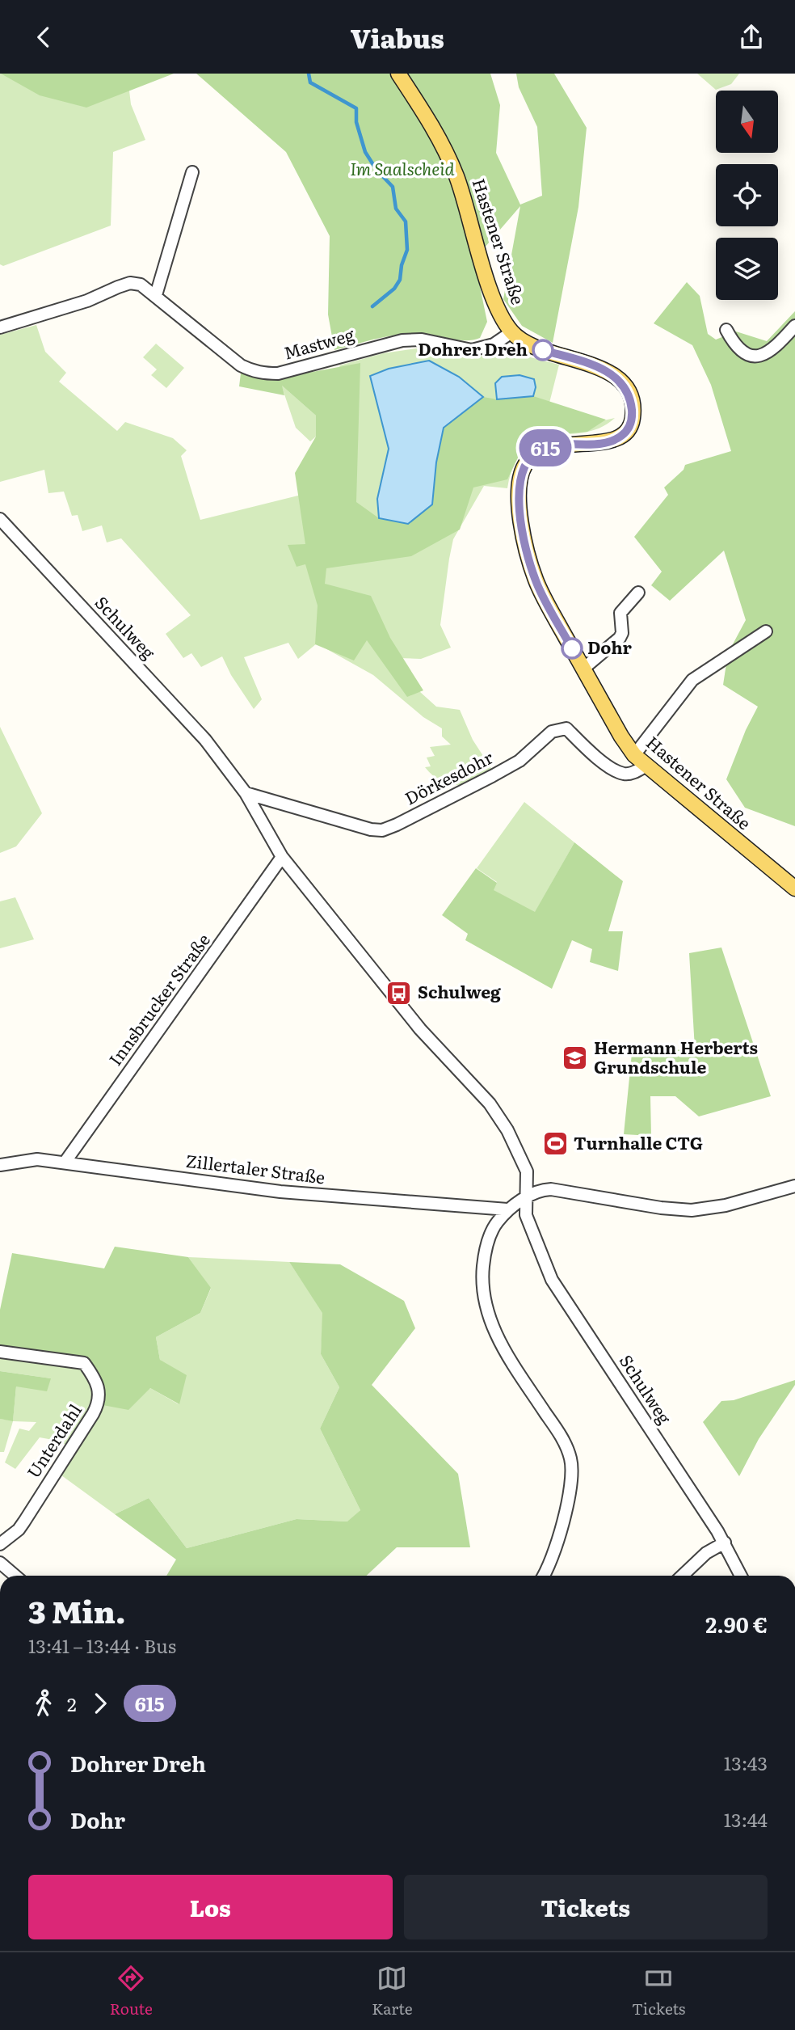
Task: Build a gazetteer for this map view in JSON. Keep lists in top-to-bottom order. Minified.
{"streets":{"main road":["Hastener Straße"],"street":["Mastweg","Schulweg","Dörkesdohr","Innsbrucker Straße","Zillertaler Straße","Unterdahl"]},"crossings":[["Hastener Straße","Mastweg"],["Hastener Straße","Dörkesdohr"],["Schulweg","Dörkesdohr"],["Schulweg","Innsbrucker Straße"],["Innsbrucker Straße","Zillertaler Straße"]],"parks":["Im Saalscheid"],"places":{"other":["Dohrer Dreh","Dohr"],"bus stop":["Schulweg"],"school or university":["Hermann Herberts Grundschule"],"sports":["Turnhalle CTG"]},"lines":["bus line 615"],"north":"bottom","page":{"header":"Viabus","on_map":"615","heading":["3 Min.","13:41 – 13:44 · Bus","2.90 €"],"legs":["2","615"],"list":[{"name":"Dohrer Dreh","value":"13:43"},{"name":"Dohr","value":"13:44"}],"buttons":["Los","Tickets"],"tabs":["Route","Karte","Tickets"]}}
